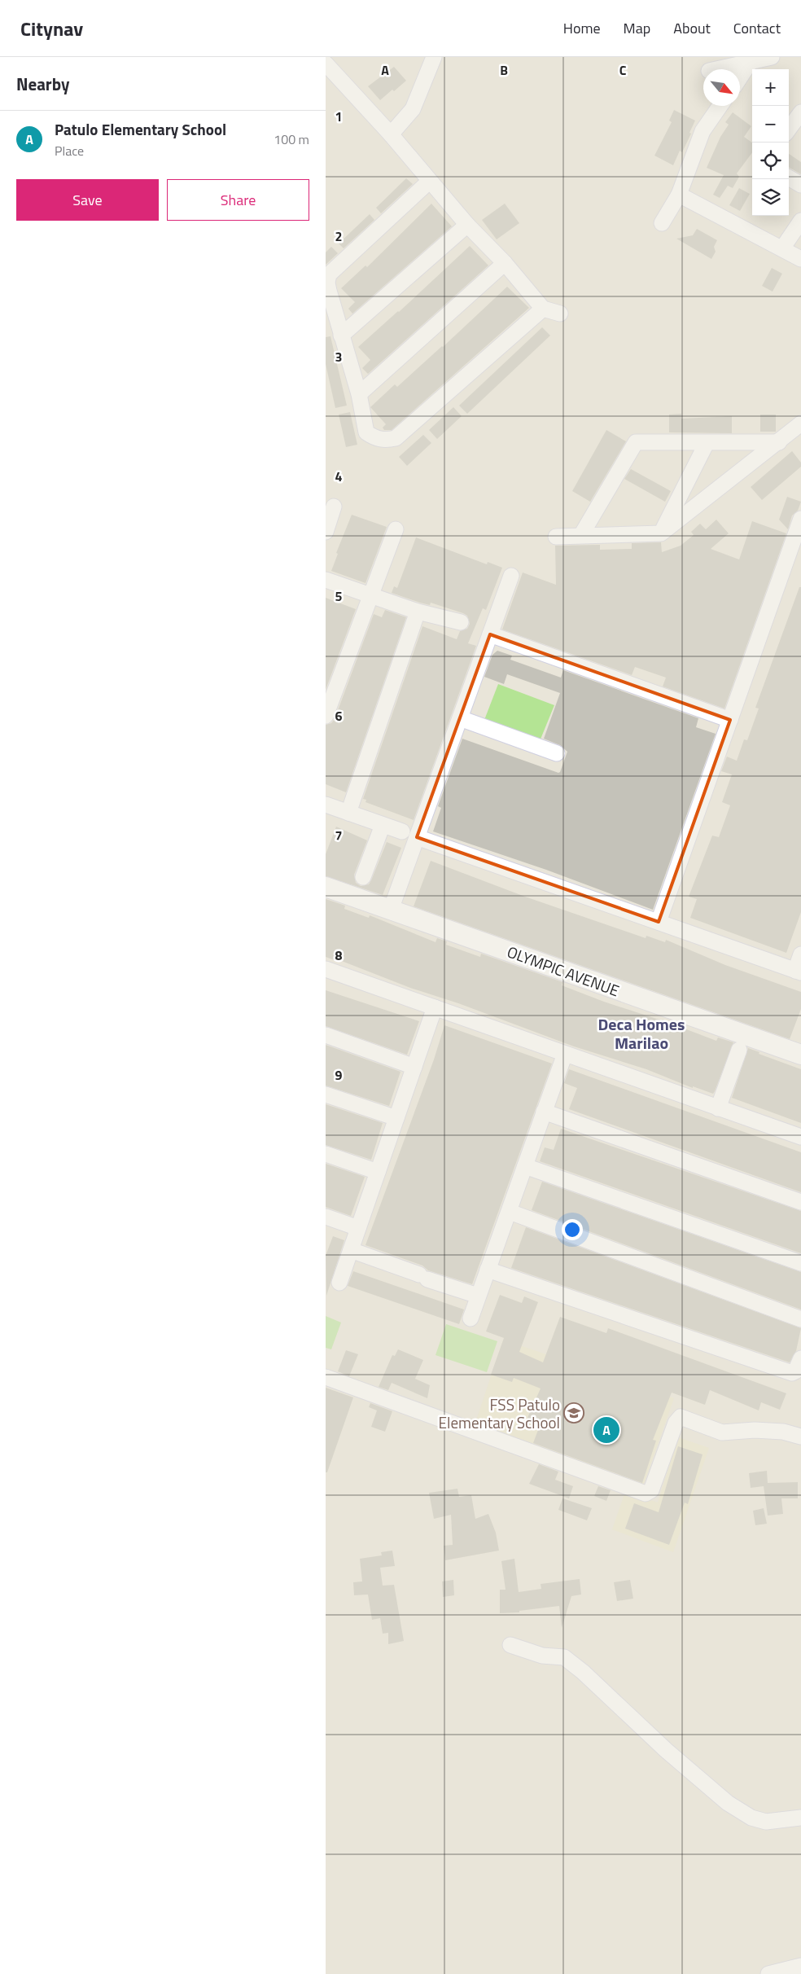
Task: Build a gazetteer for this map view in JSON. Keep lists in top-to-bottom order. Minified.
{"streets":{"street":["OLYMPIC AVENUE"]},"districts":["Deca Homes Marilao"],"places":{"school or university":["FSS Patulo Elementary School"]},"north":"bottom right","page":{"header":"Citynav","nav":["Home","Map","About","Contact"],"heading":"Nearby","map_buttons":["+","−"],"list":[{"mark":"A","name":"Patulo Elementary School","note":"Place","value":"100 m"}],"buttons":["Save","Share"],"pins":"A"},"grid":{"columns":["A","B","C"],"rows":["1","2","3","4","5","6","7","8","9"]}}
